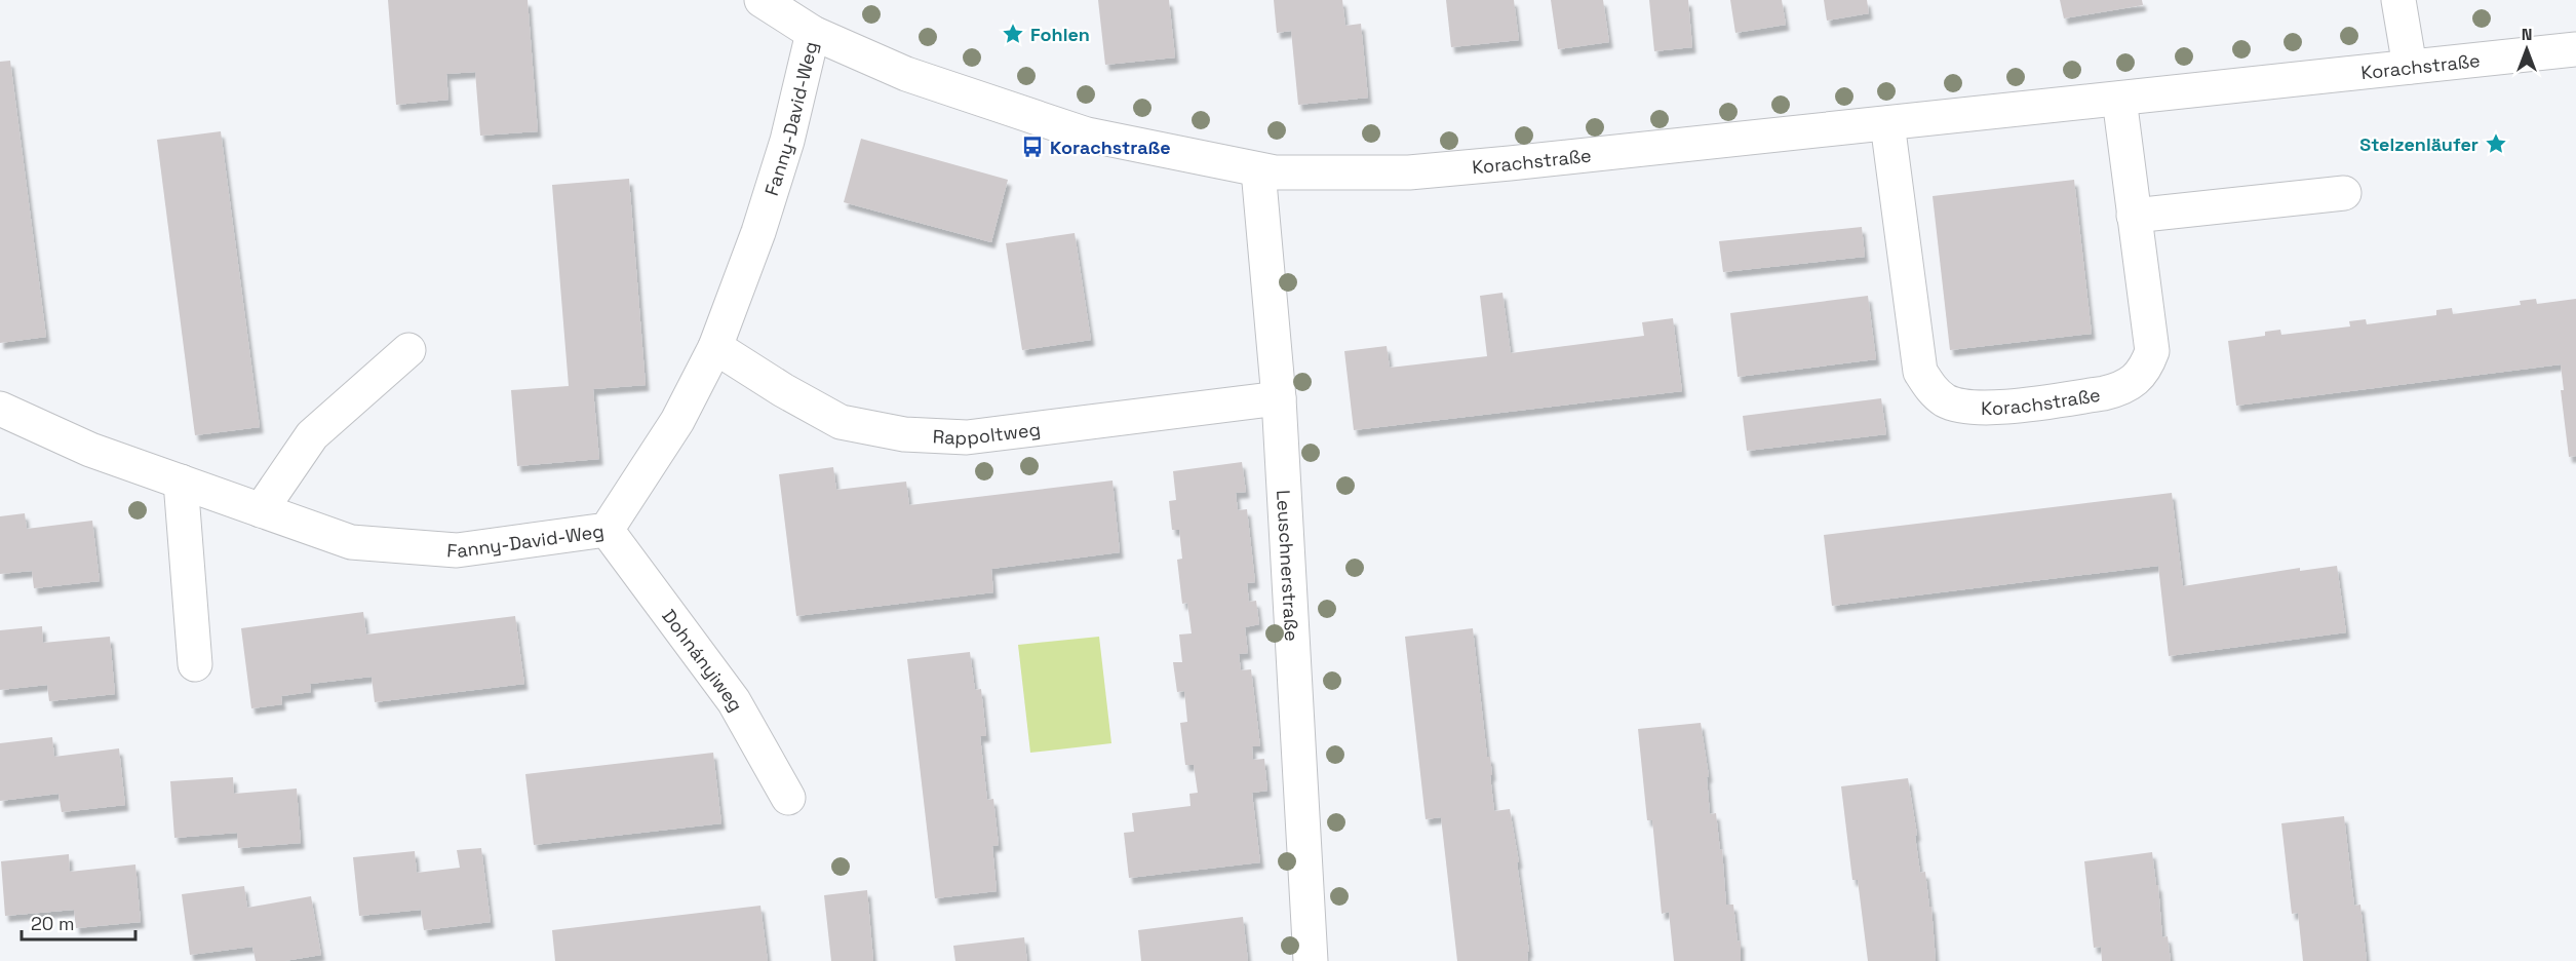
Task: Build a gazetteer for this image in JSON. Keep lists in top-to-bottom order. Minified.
{"streets":{"street":["Korachstraße","Fanny-David-Weg","Rappoltweg","Leuschnerstraße","Dohnányiweg"]},"crossings":[["Korachstraße","Fanny-David-Weg"],["Korachstraße","Leuschnerstraße"],["Fanny-David-Weg","Rappoltweg"],["Fanny-David-Weg","Dohnányiweg"],["Rappoltweg","Leuschnerstraße"]],"places":{"place":["Fohlen","Stelzenläufer"],"bus stop":["Korachstraße"]},"scale_bar":"20 m","north":"top"}
